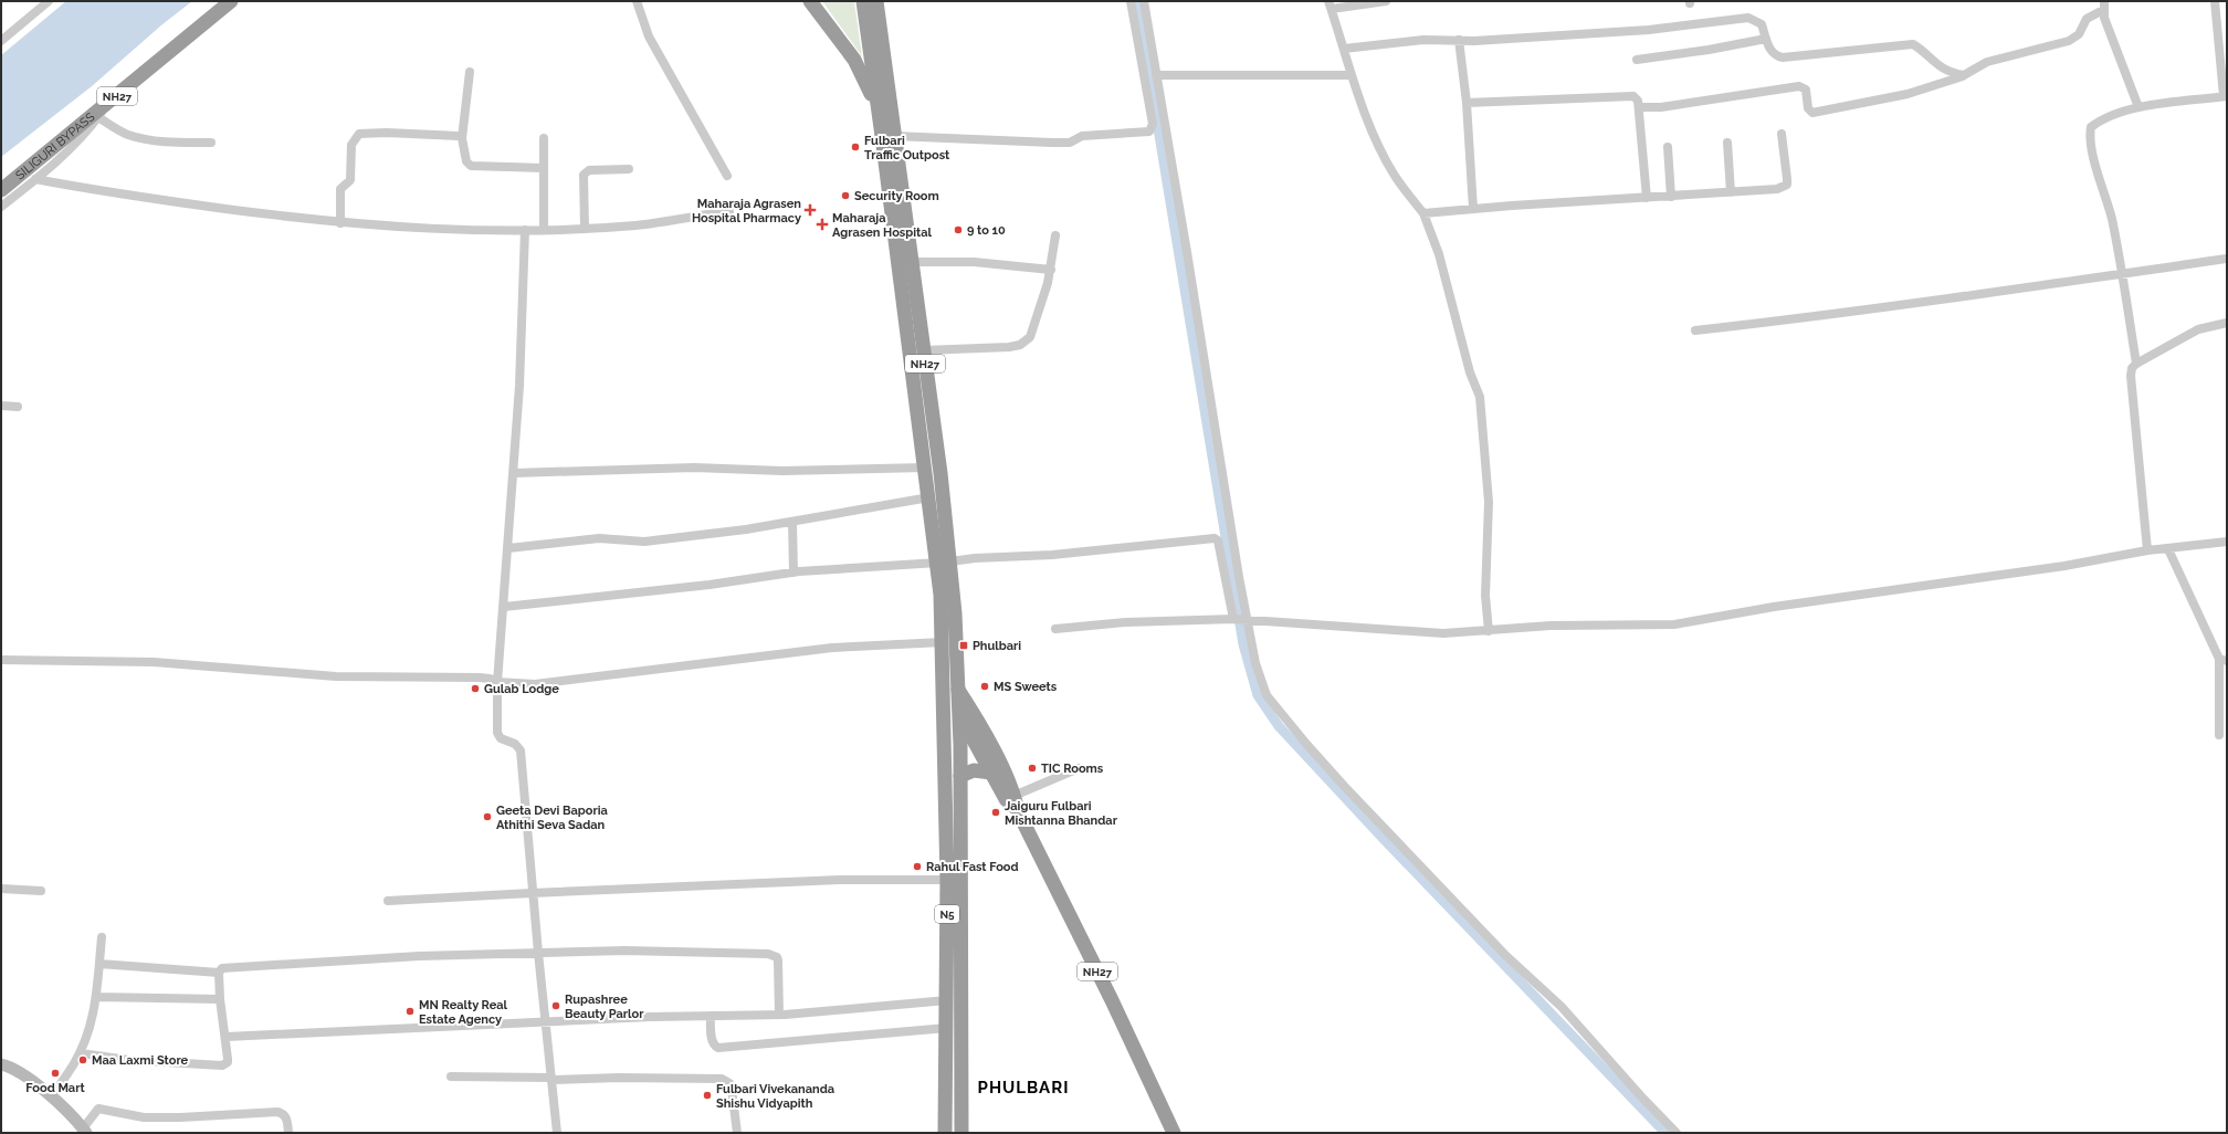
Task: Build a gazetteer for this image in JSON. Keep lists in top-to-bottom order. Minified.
{"streets":{"highway":["NH27","SILIGURI BYPASS","N5"]},"crossings":[["NH27","N5"]],"districts":["PHULBARI"],"places":{"other":["Fulbari Traffic Outpost","Security Room","9 to 10","MS Sweets","Gulab Lodge","TIC Rooms","Jaiguru Fulbari Mishtanna Bhandar","Geeta Devi Baporia Athithi Seva Sadan","Rahul Fast Food","Rupashree Beauty Parlor","MN Realty Real Estate Agency","Maa Laxmi Store","Food Mart","Fulbari Vivekananda Shishu Vidyapith"],"health":["Maharaja Agrasen Hospital Pharmacy","Maharaja Agrasen Hospital"],"transit":["Phulbari"]}}
